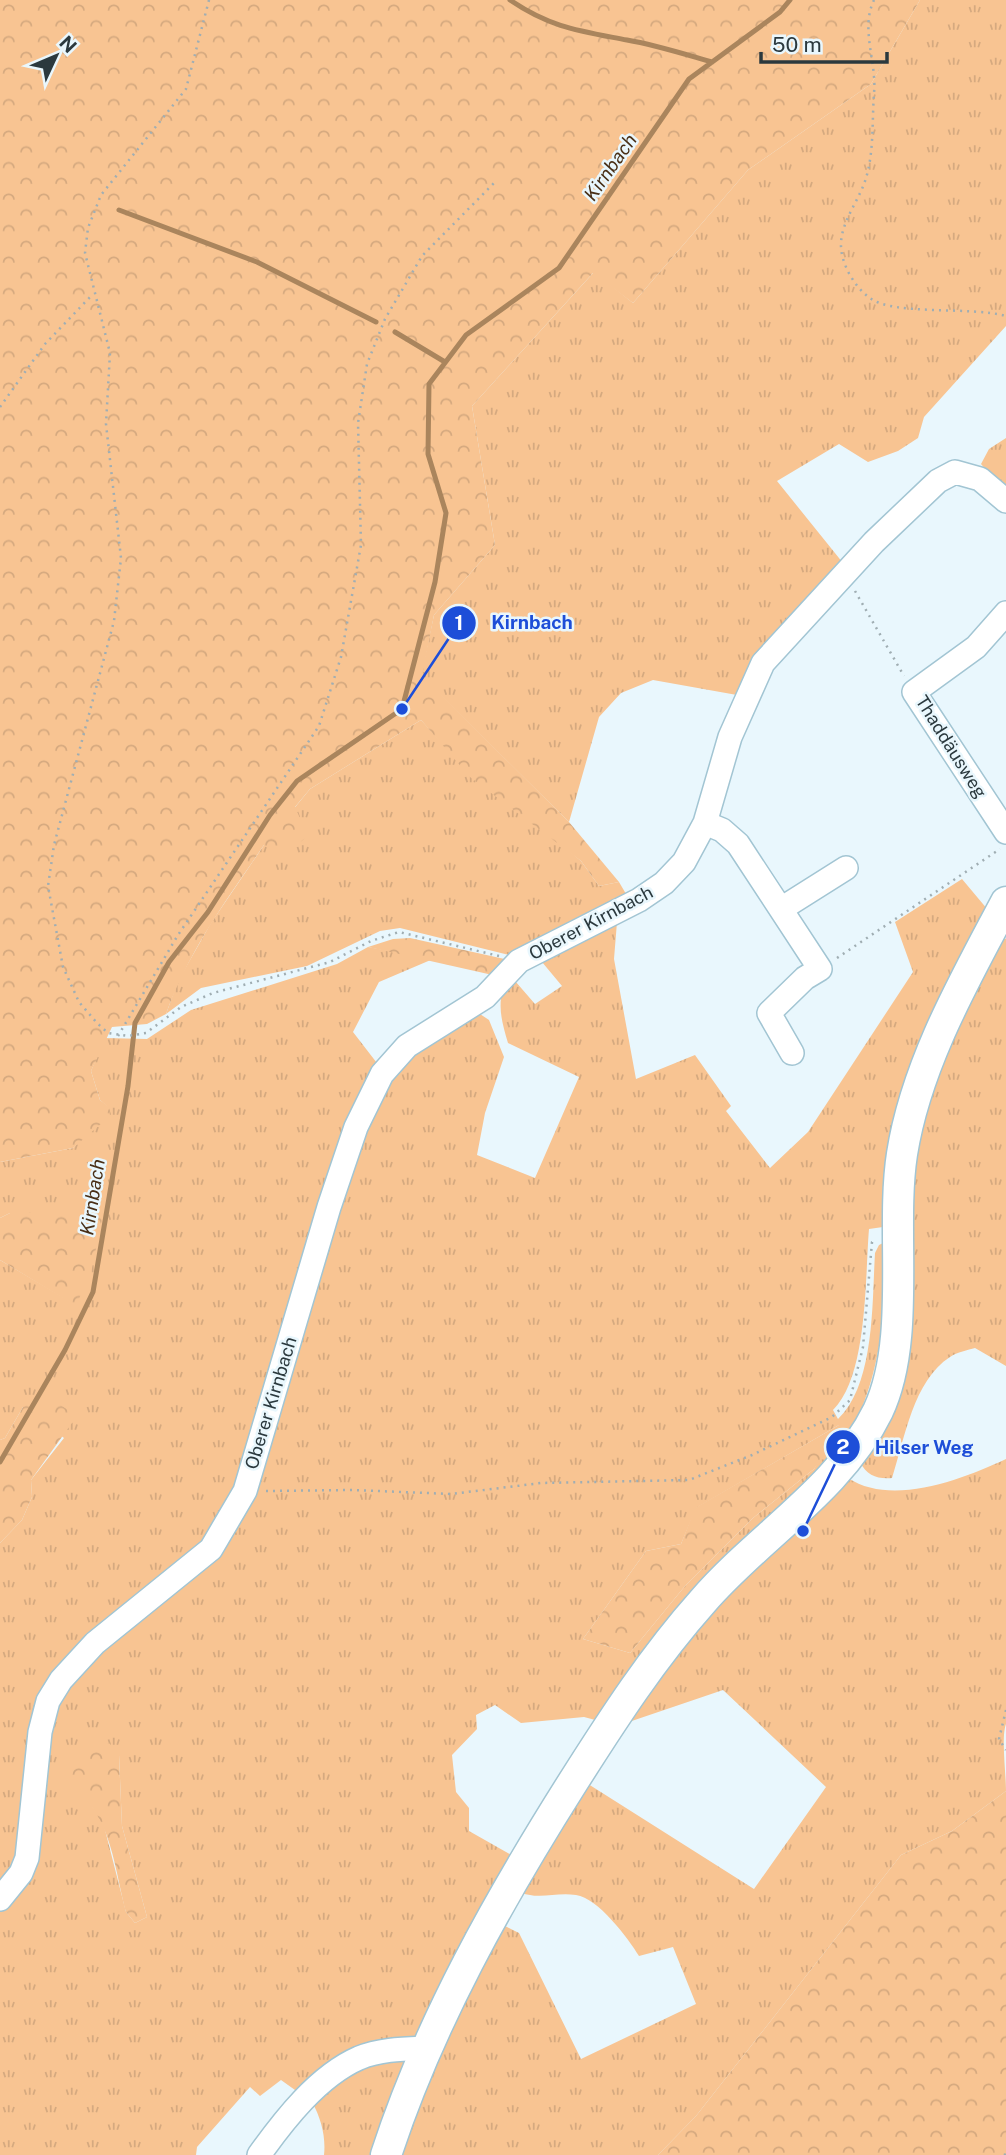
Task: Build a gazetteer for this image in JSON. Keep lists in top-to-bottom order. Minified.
{"streets":{"street":["Thaddäusweg","Oberer Kirnbach"]},"water":["Kirnbach"],"places":["Kirnbach","Hilser Weg"],"scale_bar":"50 m","north":"top right"}
